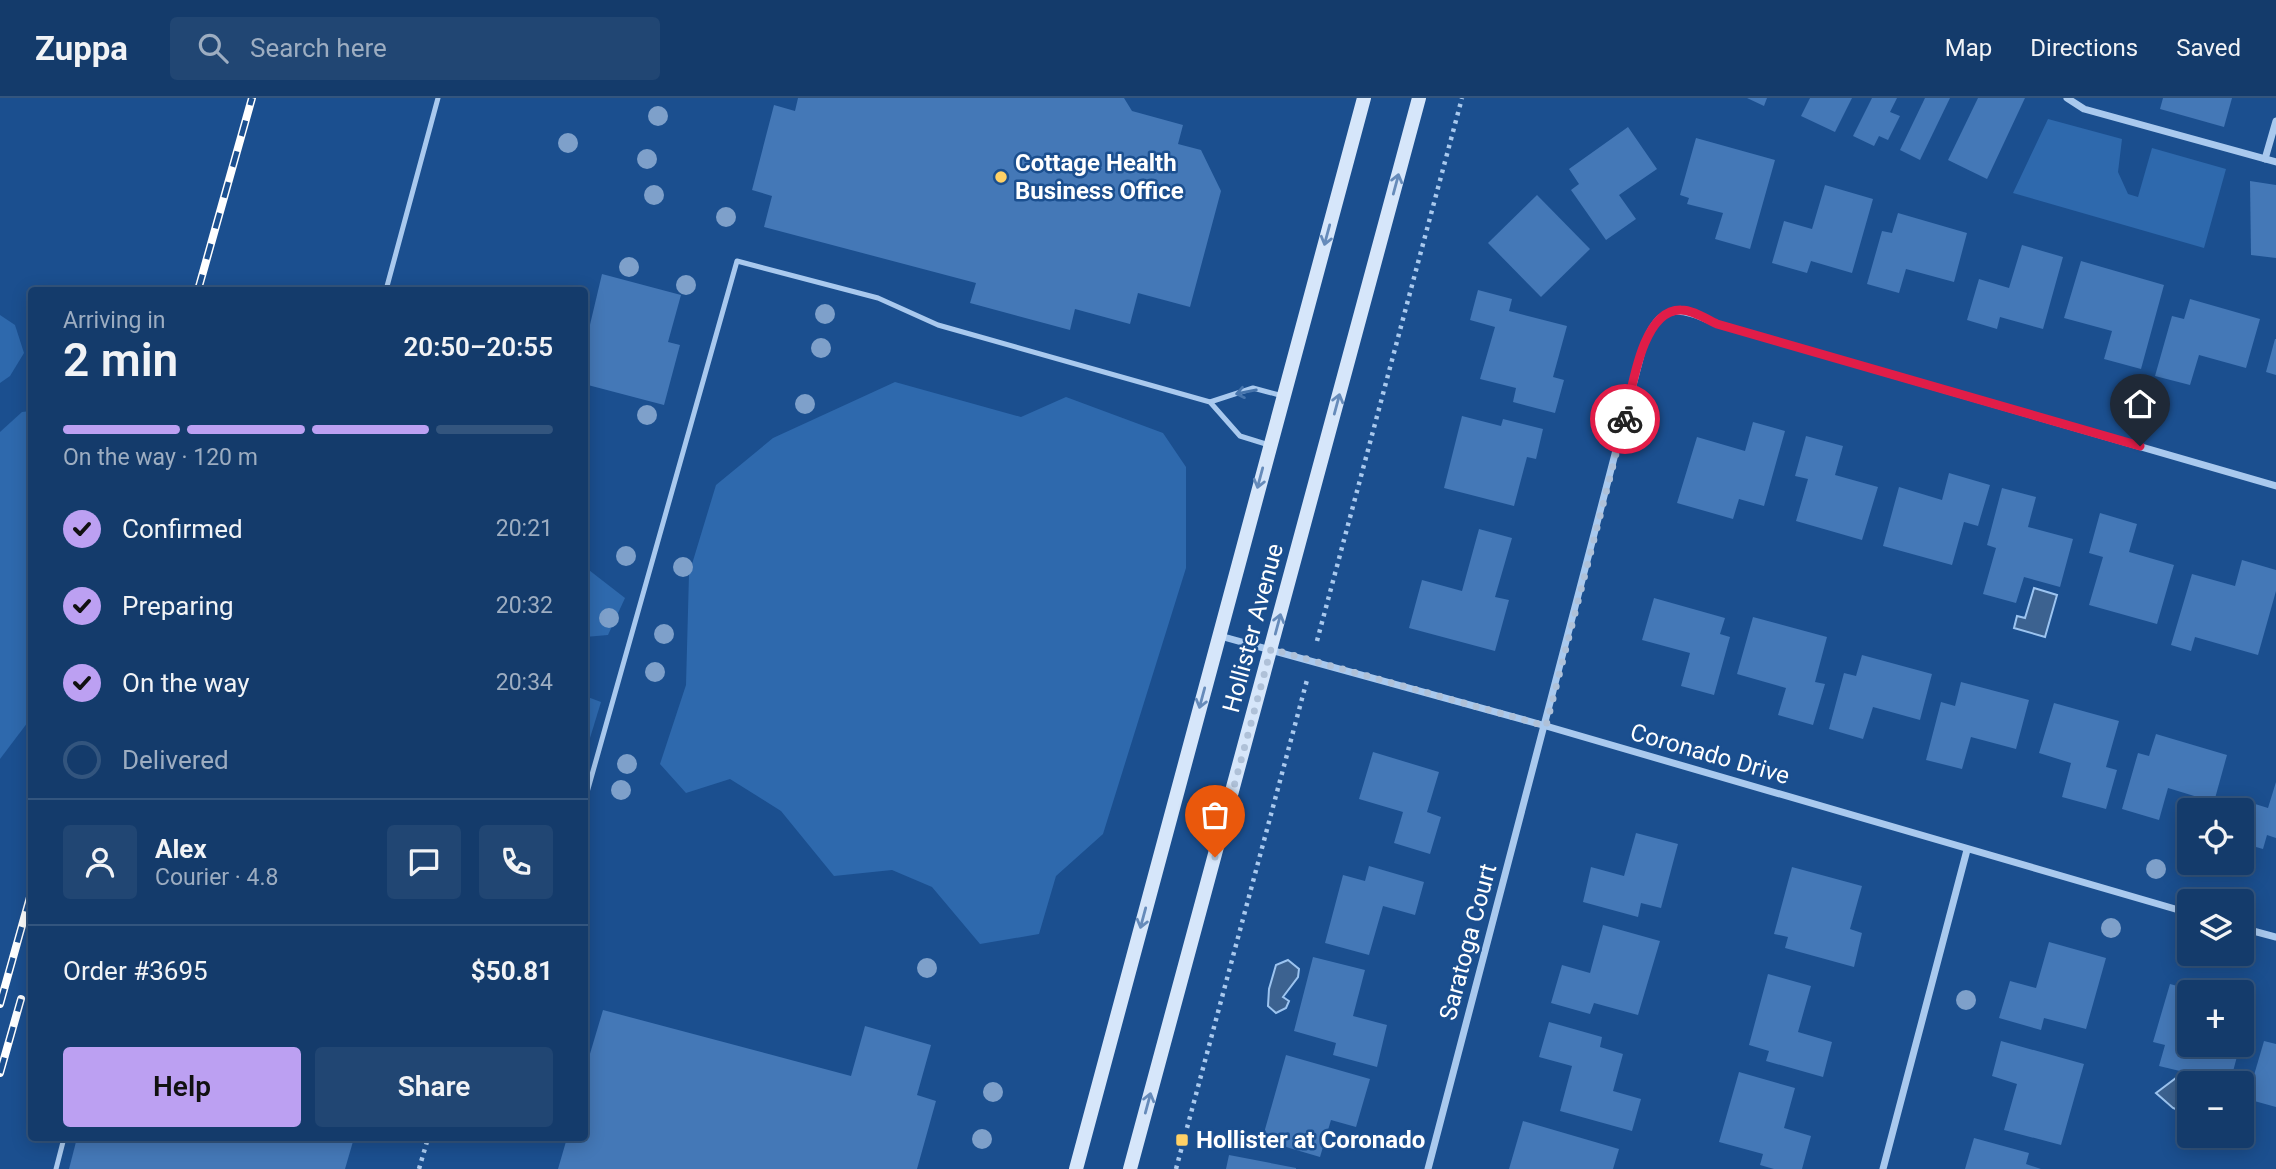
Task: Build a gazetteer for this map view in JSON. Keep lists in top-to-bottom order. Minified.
{"streets":{"main road":["Hollister Avenue"],"street":["Coronado Drive","Saratoga Court"]},"crossings":[["Hollister Avenue","Coronado Drive"],["Coronado Drive","Saratoga Court"]],"places":{"other":["Cottage Health Business Office"],"transit":["Hollister at Coronado"]},"page":{"header":"Zuppa","search":"Search here","nav":["Map","Directions","Saved"],"heading":["2 min","Arriving in","20:50–20:55"],"panel":["Alex","Courier · 4.8","Order #3695","$50.81"],"bar":"On the way · 120 m","list":[["Confirmed","20:21"],["Preparing","20:32"],["On the way","20:34"],"Delivered"],"map_buttons":["+","−"],"buttons":["Help","Share"]}}
